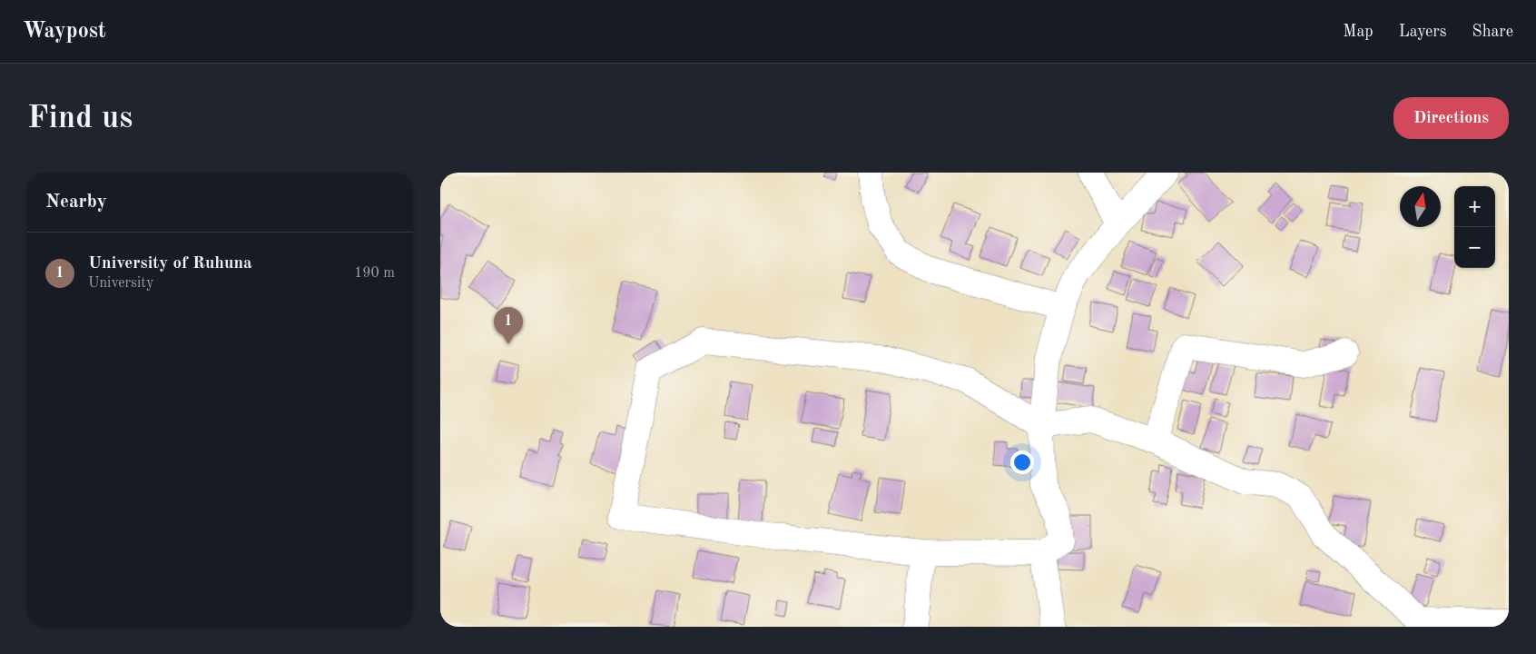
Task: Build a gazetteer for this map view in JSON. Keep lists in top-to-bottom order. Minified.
{"north":"top","page":{"header":"Waypost","nav":["Map","Layers","Share"],"buttons":"Directions","title":"Find us","heading":"Nearby","map_buttons":["+","−"],"list":[{"mark":"1","name":"University of Ruhuna","note":"University","value":"190 m"}],"pins":"1"}}
